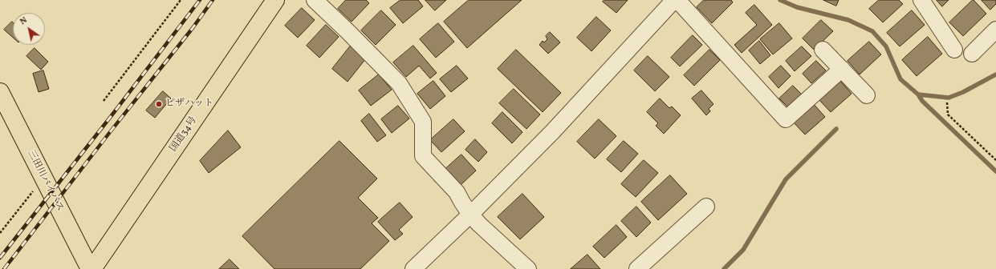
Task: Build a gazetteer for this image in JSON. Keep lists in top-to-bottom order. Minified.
{"streets":{"highway":["国道34号","三田川バイパス"]},"places":["ピザハット"],"north":"top left"}
